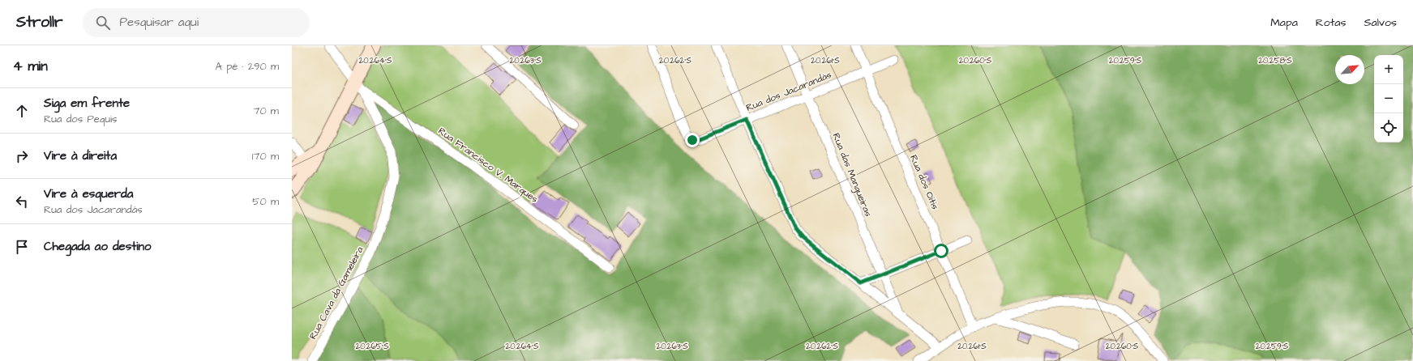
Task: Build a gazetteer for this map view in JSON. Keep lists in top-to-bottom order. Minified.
{"streets":{"street":["Rua dos Jacarandás","Rua Francisco V. Marques","Rua das Mangueiras","Rua dos Oitis","Rua Cava da Gameleira"]},"crossings":[["Rua dos Jacarandás","Rua das Mangueiras"],["Rua dos Jacarandás","Rua dos Oitis"],["Rua Francisco V. Marques","Rua Cava da Gameleira"]],"north":"top right","page":{"header":"Strollr","search":"Pesquisar aqui","nav":["Mapa","Rotas","Salvos"],"heading":["4 min","A pé · 290 m"],"map_buttons":["+","−"],"list":[["Siga em frente","Rua dos Pequis","70 m"],["Vire à direita","170 m"],["Vire à esquerda","Rua dos Jacarandás","50 m"],"Chegada ao destino"]},"coordinates":["20.264°S","20.263°S","20.262°S","20.261°S","20.260°S","20.259°S","20.258°S","20.265°S"]}
